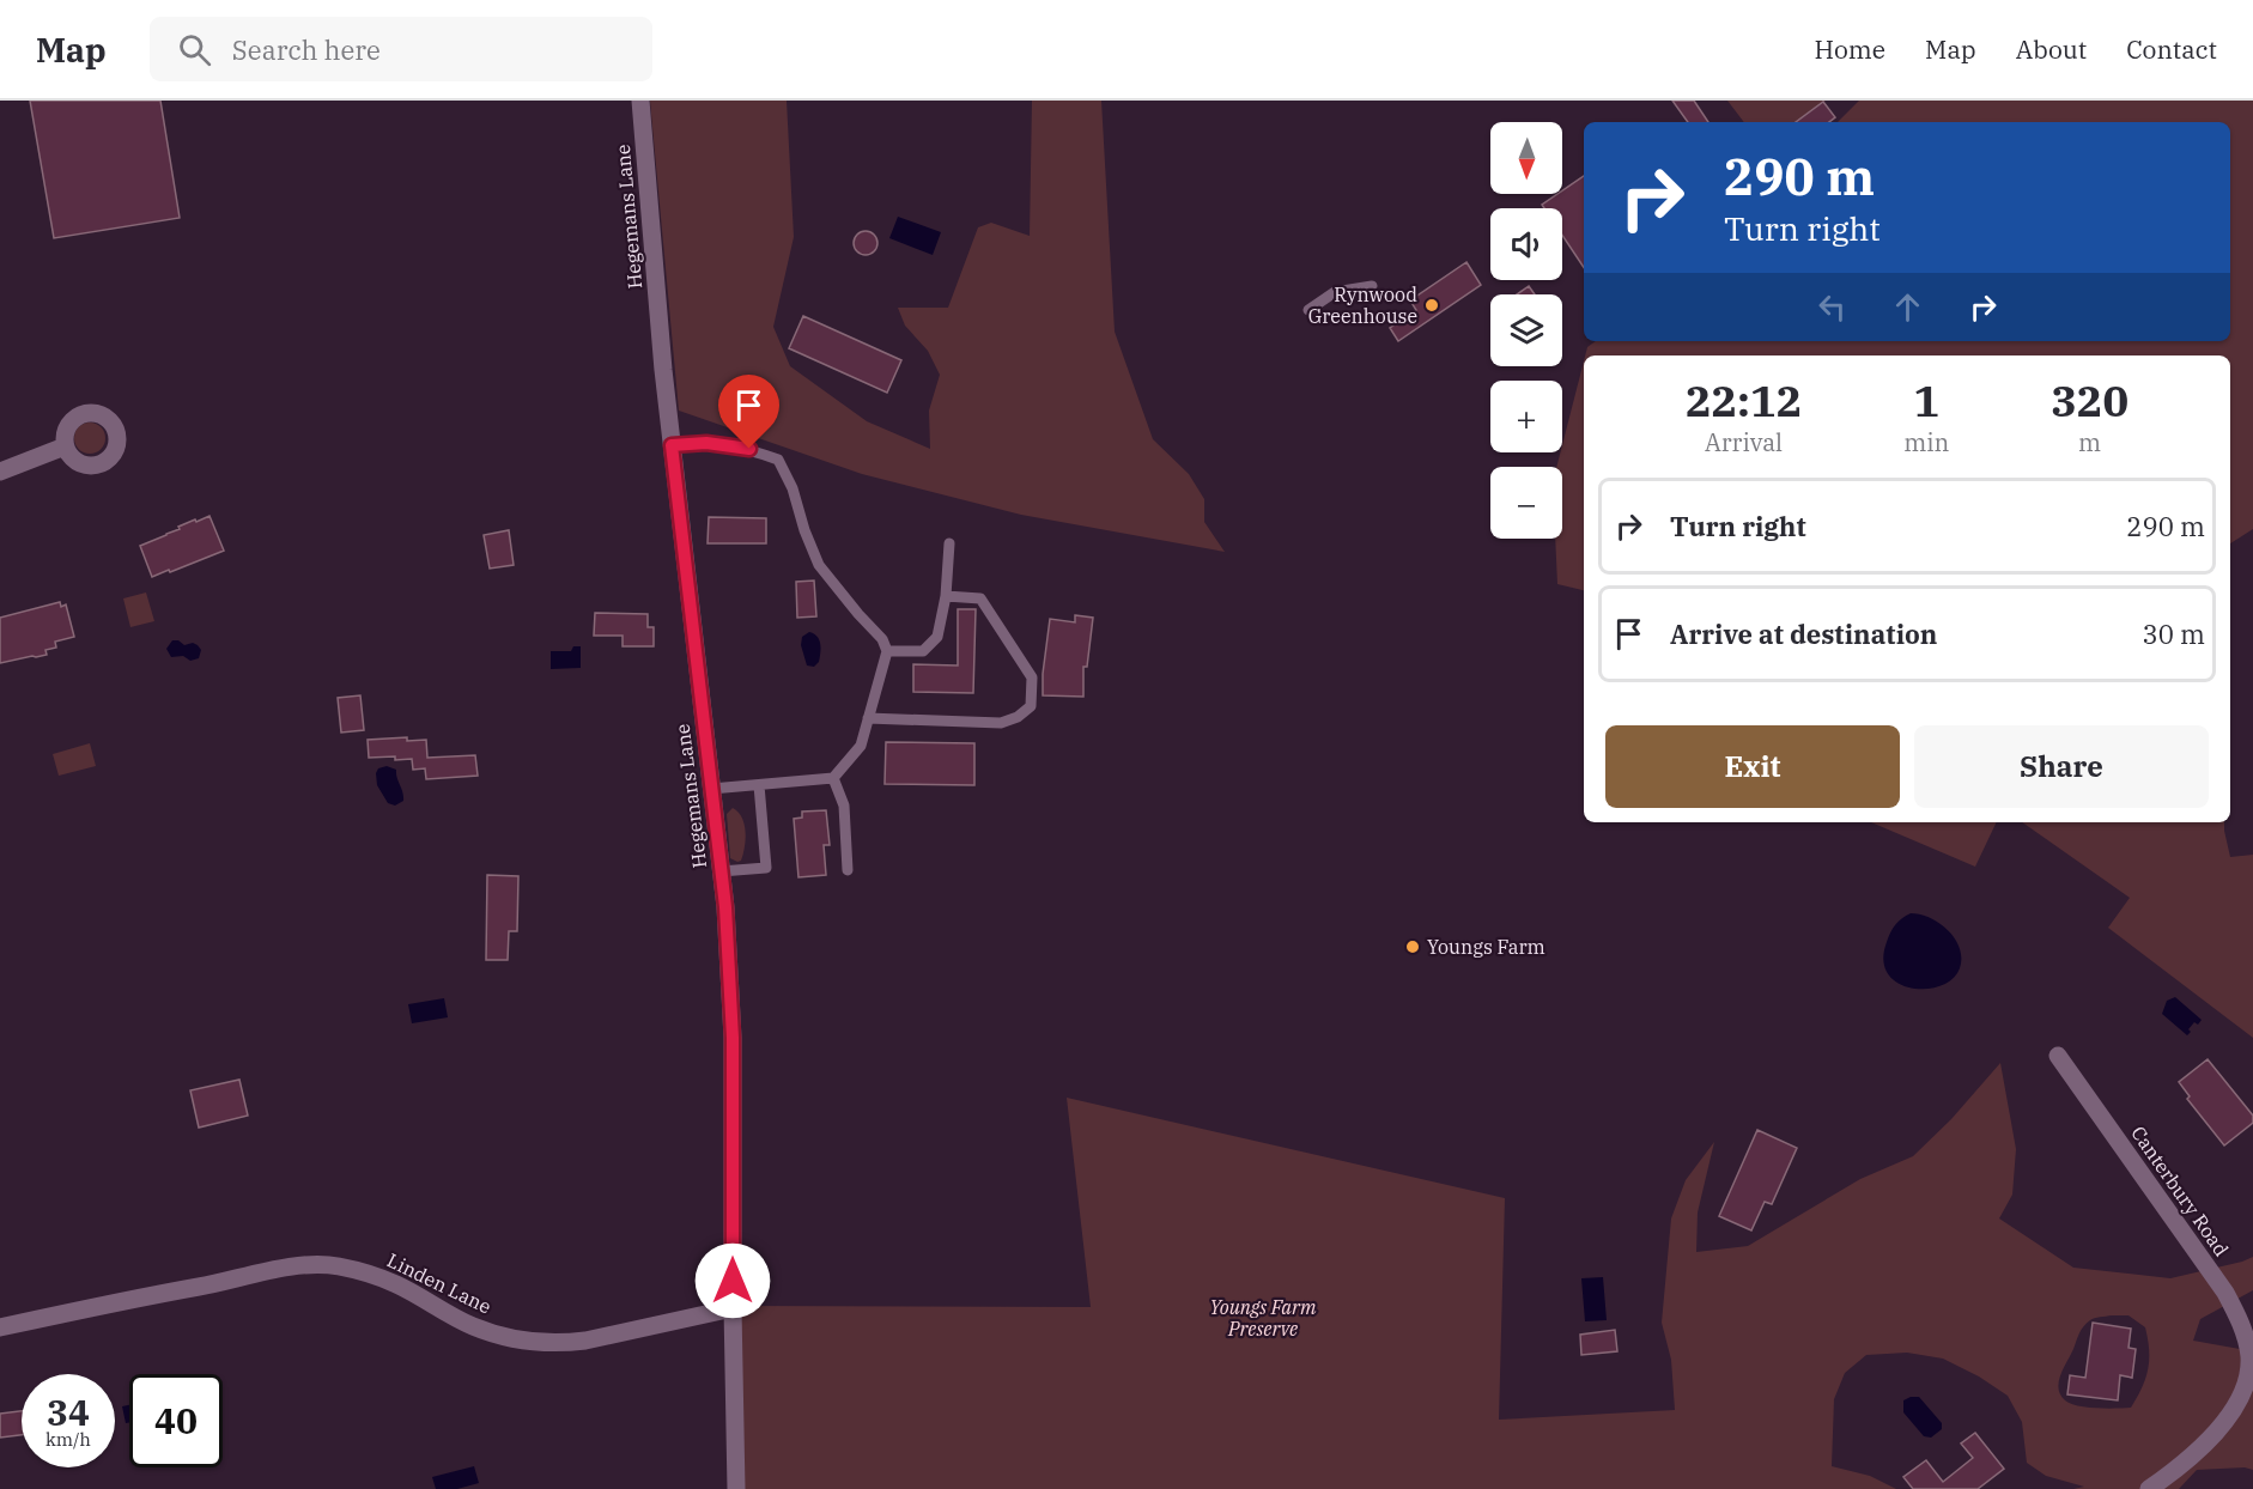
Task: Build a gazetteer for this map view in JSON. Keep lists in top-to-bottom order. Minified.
{"streets":{"street":["Hegemans Lane","Canterbury Road","Linden Lane"]},"crossings":[["Hegemans Lane","Linden Lane"]],"parks":["Youngs Farm Preserve"],"places":["Rynwood Greenhouse","Youngs Farm"],"north":"bottom","page":{"header":"Map","search":"Search here","nav":["Home","Map","About","Contact"],"map_buttons":["+","−"],"turn":["290 m","Turn right"],"eta":["22:12","Arrival","1","min","320","m"],"list":[{"name":"Turn right","value":"290 m"},{"name":"Arrive at destination","value":"30 m"}],"buttons":["Exit","Share"],"speed":"34 km/h","limit":"40"}}
